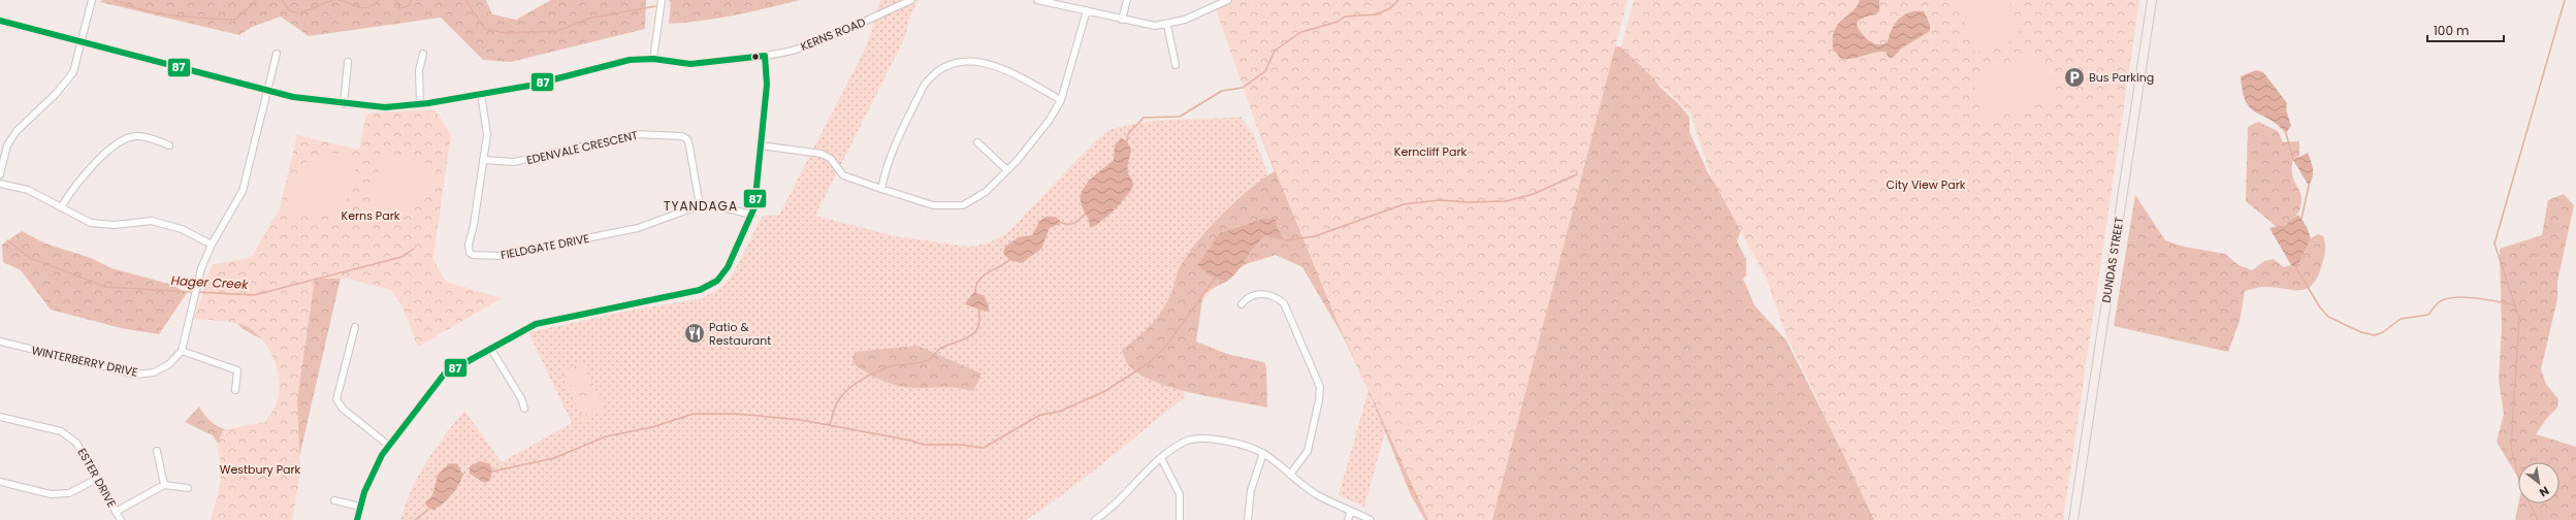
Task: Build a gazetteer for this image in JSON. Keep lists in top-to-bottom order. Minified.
{"streets":{"main road":["DUNDAS STREET"],"street":["KERNS ROAD","EDENVALE CRESCENT","FIELDGATE DRIVE","WINTERBERRY DRIVE","ESTER DRIVE"]},"crossings":[["KERNS ROAD","FIELDGATE DRIVE"],["EDENVALE CRESCENT","FIELDGATE DRIVE"]],"districts":["TYANDAGA"],"water":["Hager Creek"],"parks":["Kerncliff Park","City View Park","Kerns Park","Westbury Park"],"places":{"parking":["Bus Parking"],"restaurant":["Patio & Restaurant"]},"lines":["transit line 87"],"scale_bar":"100 m","north":"bottom right"}
